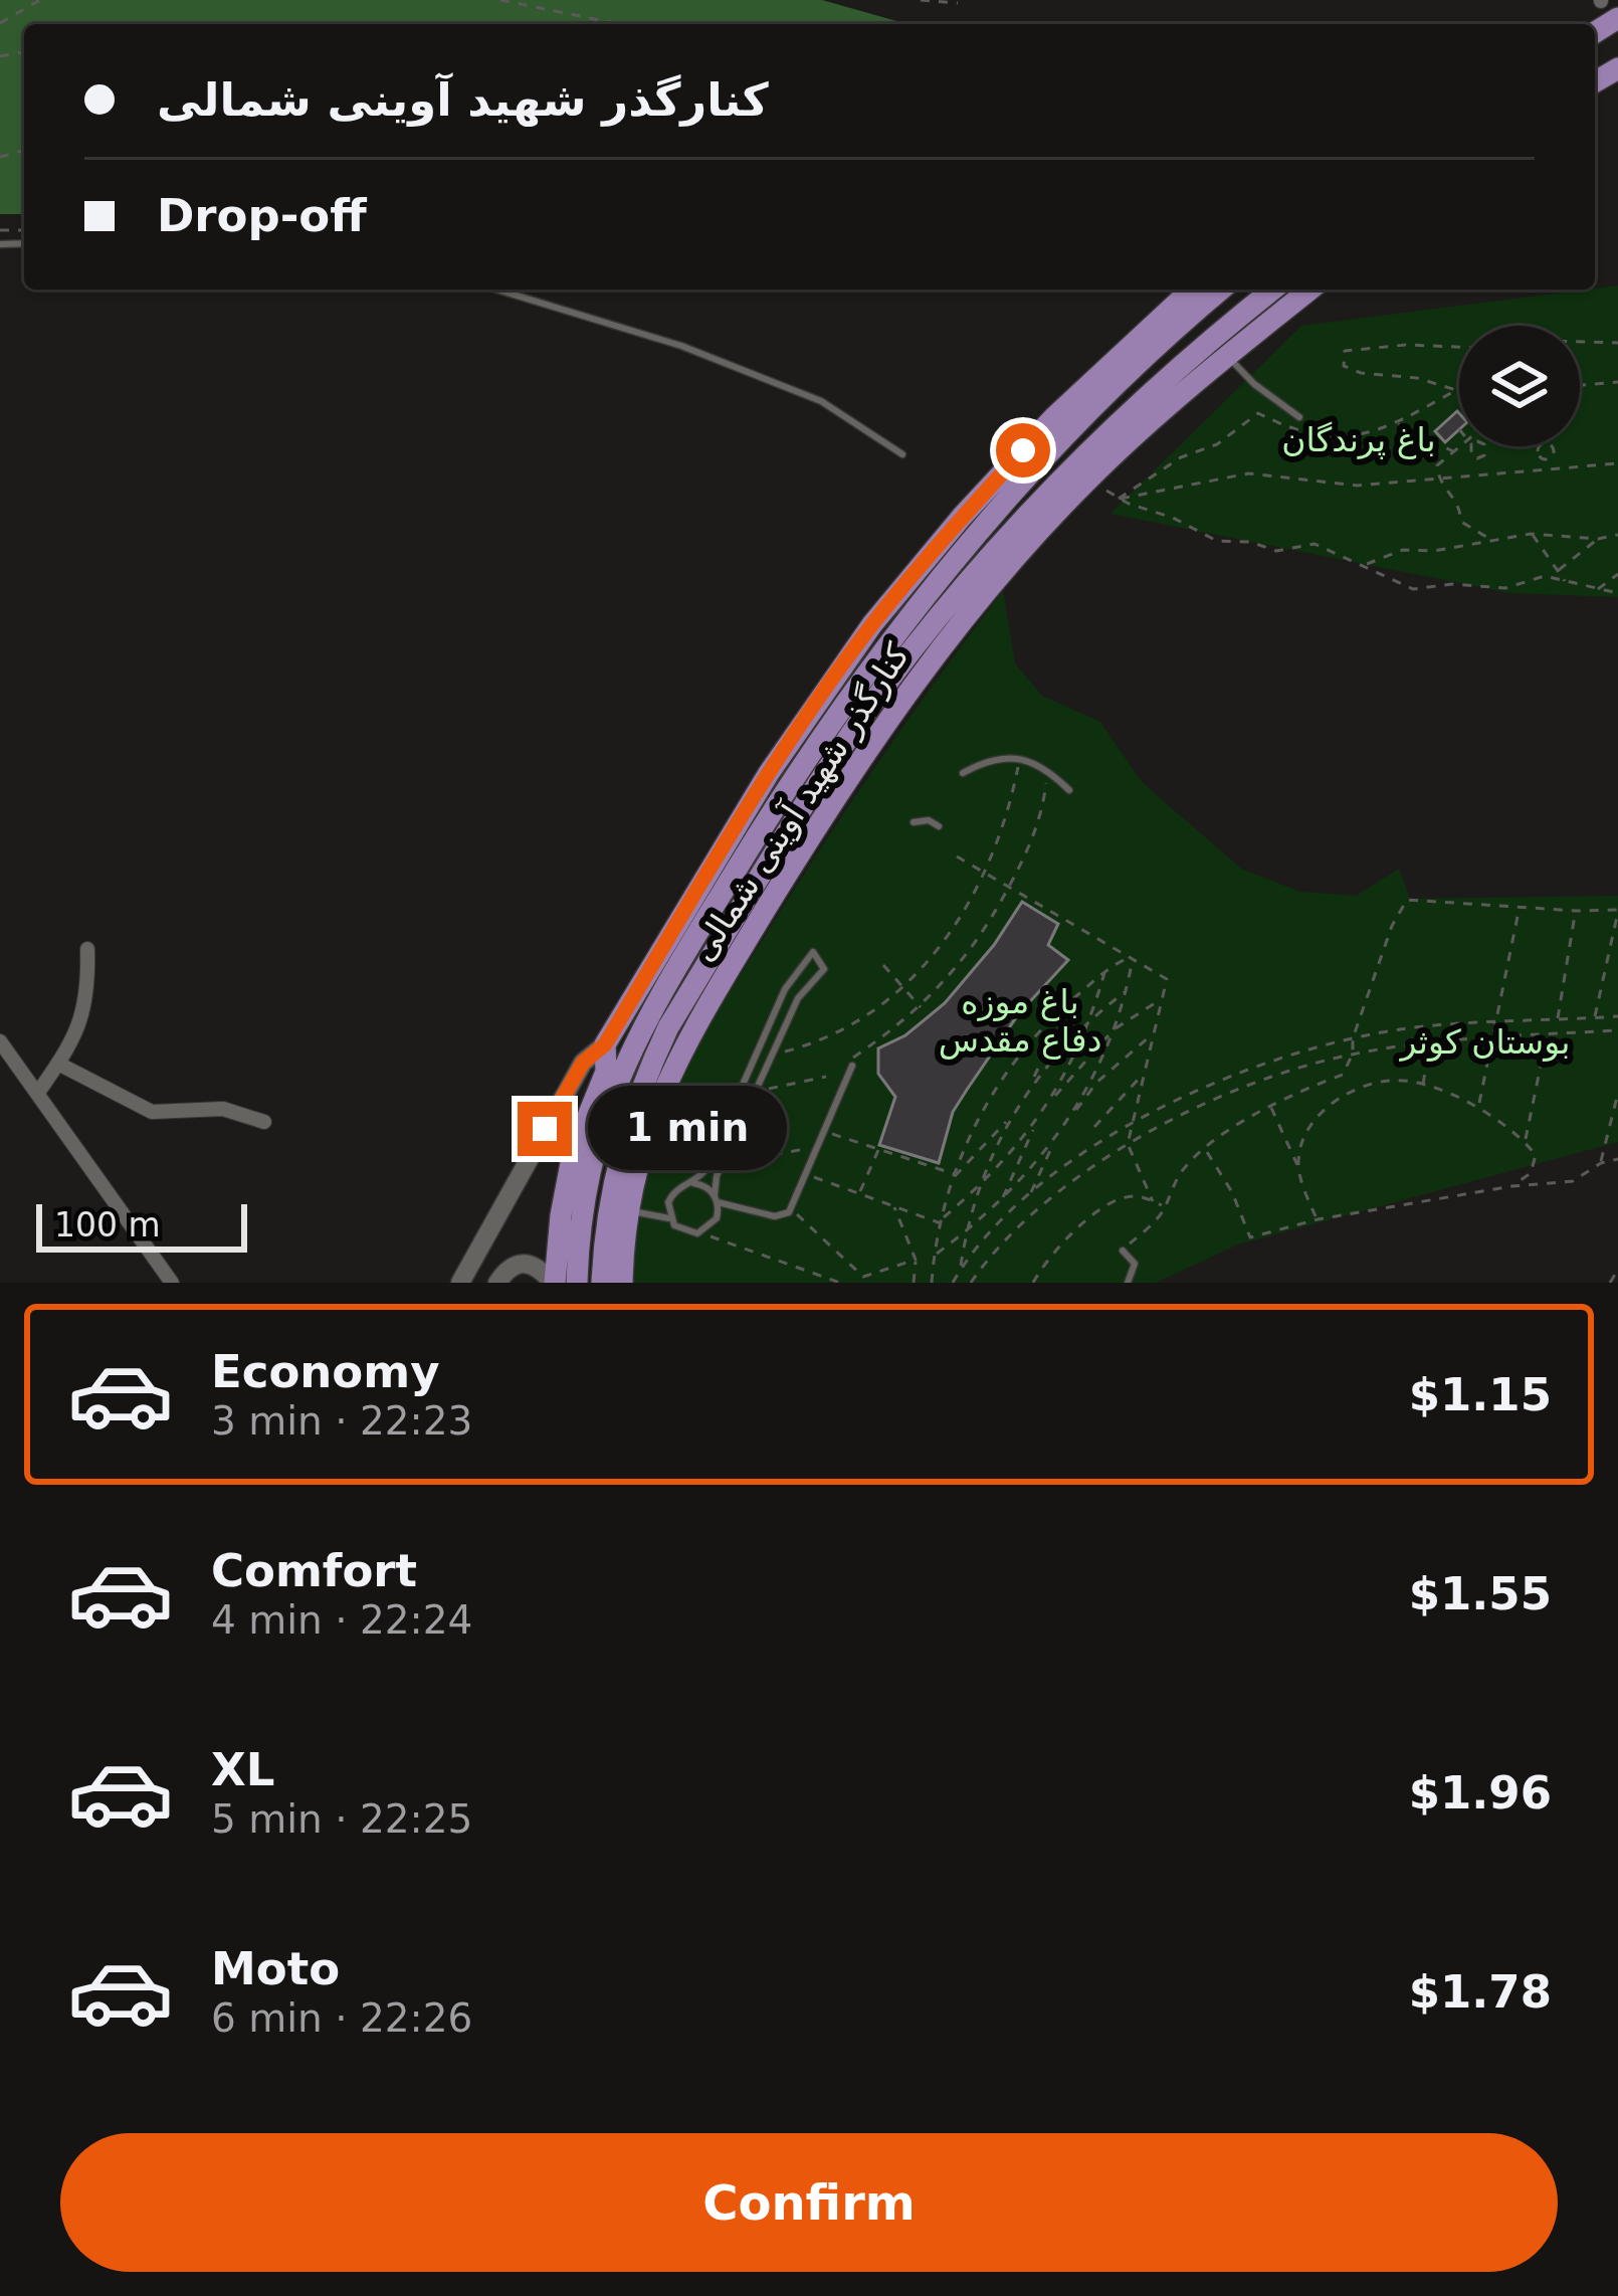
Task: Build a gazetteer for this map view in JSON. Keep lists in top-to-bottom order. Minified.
{"streets":{"main road":["کنارگذر شهید آوینی شمالی"]},"parks":["باغ پرندگان","باغ موزه دفاع مقدس","بوستان کوثر"],"scale_bar":"100 m","page":{"banner":["کنارگذر شهید آوینی شمالی","Drop-off"],"bubble":"1 min","scale":"100 m","list":[{"name":"Economy","note":"3 min · 22:23","value":"$1.15"},{"name":"Comfort","note":"4 min · 22:24","value":"$1.55"},{"name":"XL","note":"5 min · 22:25","value":"$1.96"},{"name":"Moto","note":"6 min · 22:26","value":"$1.78"}],"buttons":"Confirm"}}
